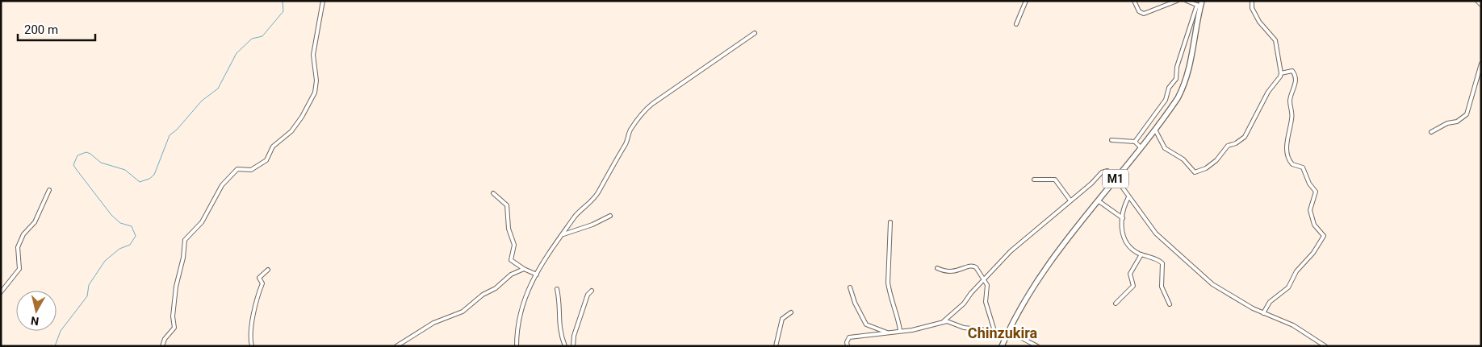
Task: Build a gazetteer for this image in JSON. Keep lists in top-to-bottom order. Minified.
{"streets":{"highway":["M1"]},"districts":["Chinzukira"],"scale_bar":"200 m","north":"bottom"}
